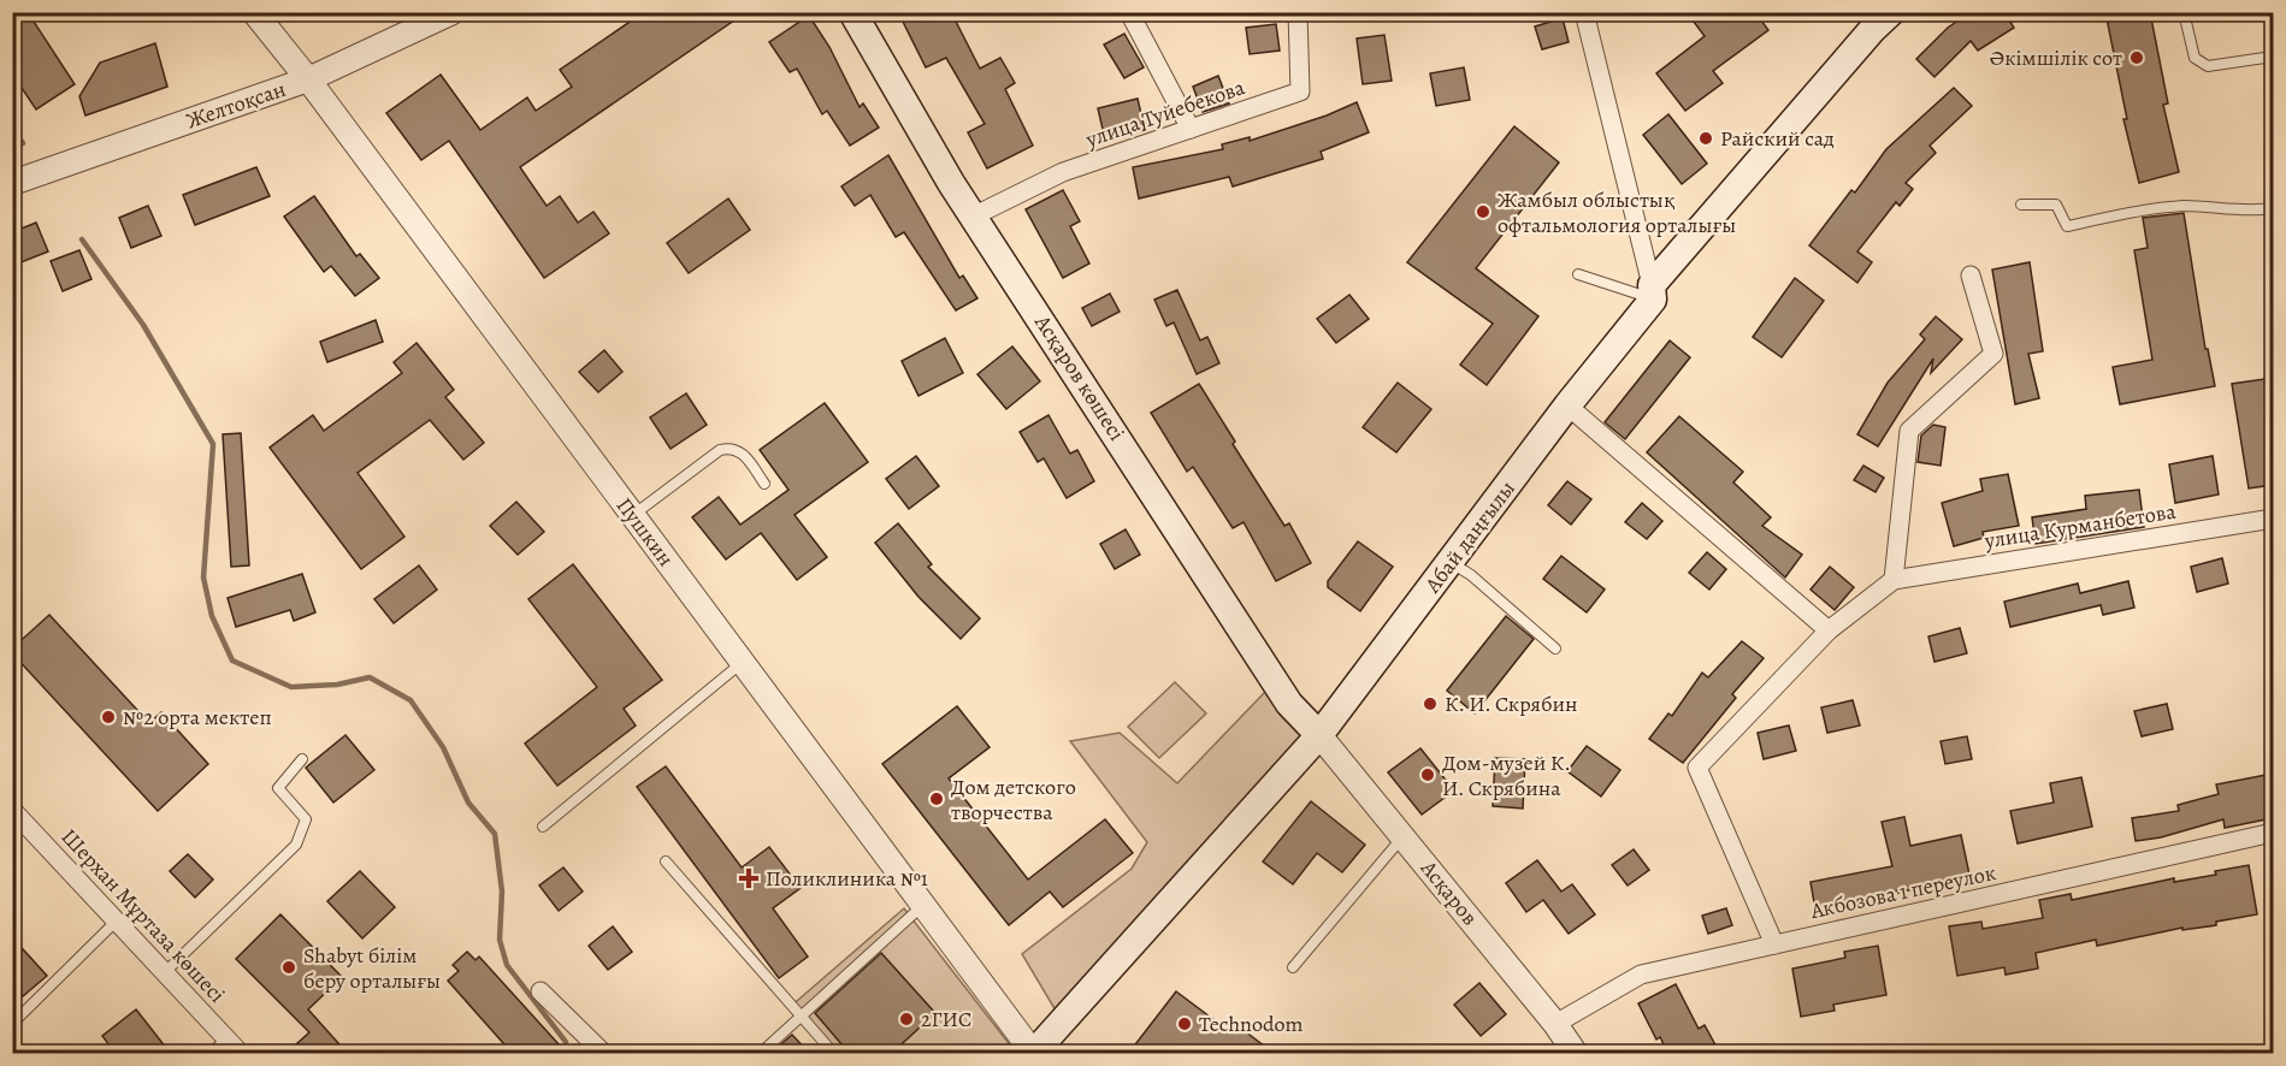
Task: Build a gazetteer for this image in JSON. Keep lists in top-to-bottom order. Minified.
{"streets":{"main road":["Асқаров көшесі","Абай даңғылы"],"street":["Желтоқсан","улица Туйебекова","улица Курманбетова","Пушкин","Акбозова 1 переулок","Асқаров","Шерхан Мұртаза көшесі"]},"crossings":[["Желтоқсан","Пушкин"],["улица Туйебекова","Асқаров көшесі"],["Асқаров көшесі","Абай даңғылы"],["Асқаров көшесі","Асқаров"],["улица Курманбетова","Акбозова 1 переулок"],["Пушкин","Абай даңғылы"],["Абай даңғылы","Асқаров"],["Акбозова 1 переулок","Асқаров"]],"places":{"other":["Әкімшілік сот","Райский сад","Жамбыл облыстық офтальмология орталығы","К. И. Скрябин","№2 орта мектеп","Дом-музей К. И. Скрябина","Дом детского творчества","Shabyt білім беру орталығы","2ГИС","Technodom"],"health":["Поликлиника №1"]}}
